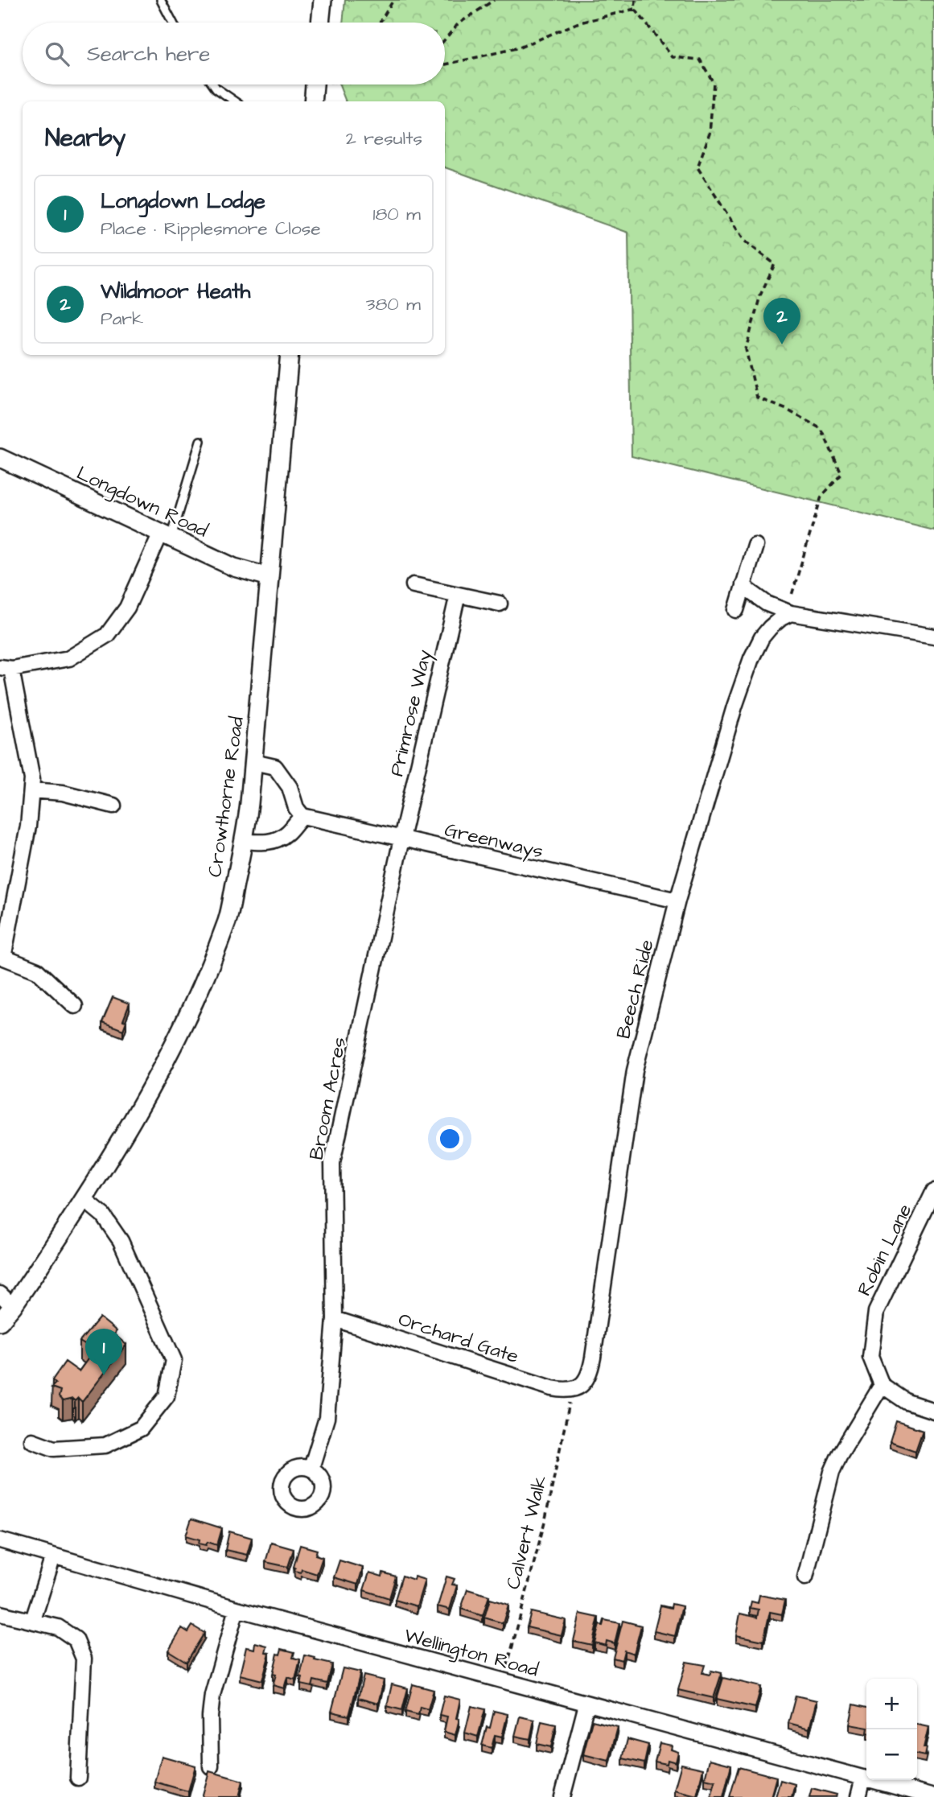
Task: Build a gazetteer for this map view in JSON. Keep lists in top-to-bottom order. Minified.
{"streets":{"street":["Longdown Road","Primrose Way","Crowthorne Road","Greenways","Beech Ride","Broom Acres","Robin Lane","Orchard Gate","Wellington Road"],"path":["Calvert Walk"]},"crossings":[["Longdown Road","Crowthorne Road"],["Primrose Way","Greenways"],["Primrose Way","Broom Acres"],["Greenways","Beech Ride"],["Greenways","Broom Acres"],["Beech Ride","Orchard Gate"],["Beech Ride","Calvert Walk"],["Broom Acres","Orchard Gate"],["Orchard Gate","Calvert Walk"],["Calvert Walk","Wellington Road"]],"page":{"search":"Search here","heading":["Nearby","2 results"],"list":[{"mark":"1","name":"Longdown Lodge","note":"Place · Ripplesmore Close","value":"180 m"},{"mark":"2","name":"Wildmoor Heath","note":"Park","value":"380 m"}],"pins":["2","1"],"map_buttons":["+","−"]}}
